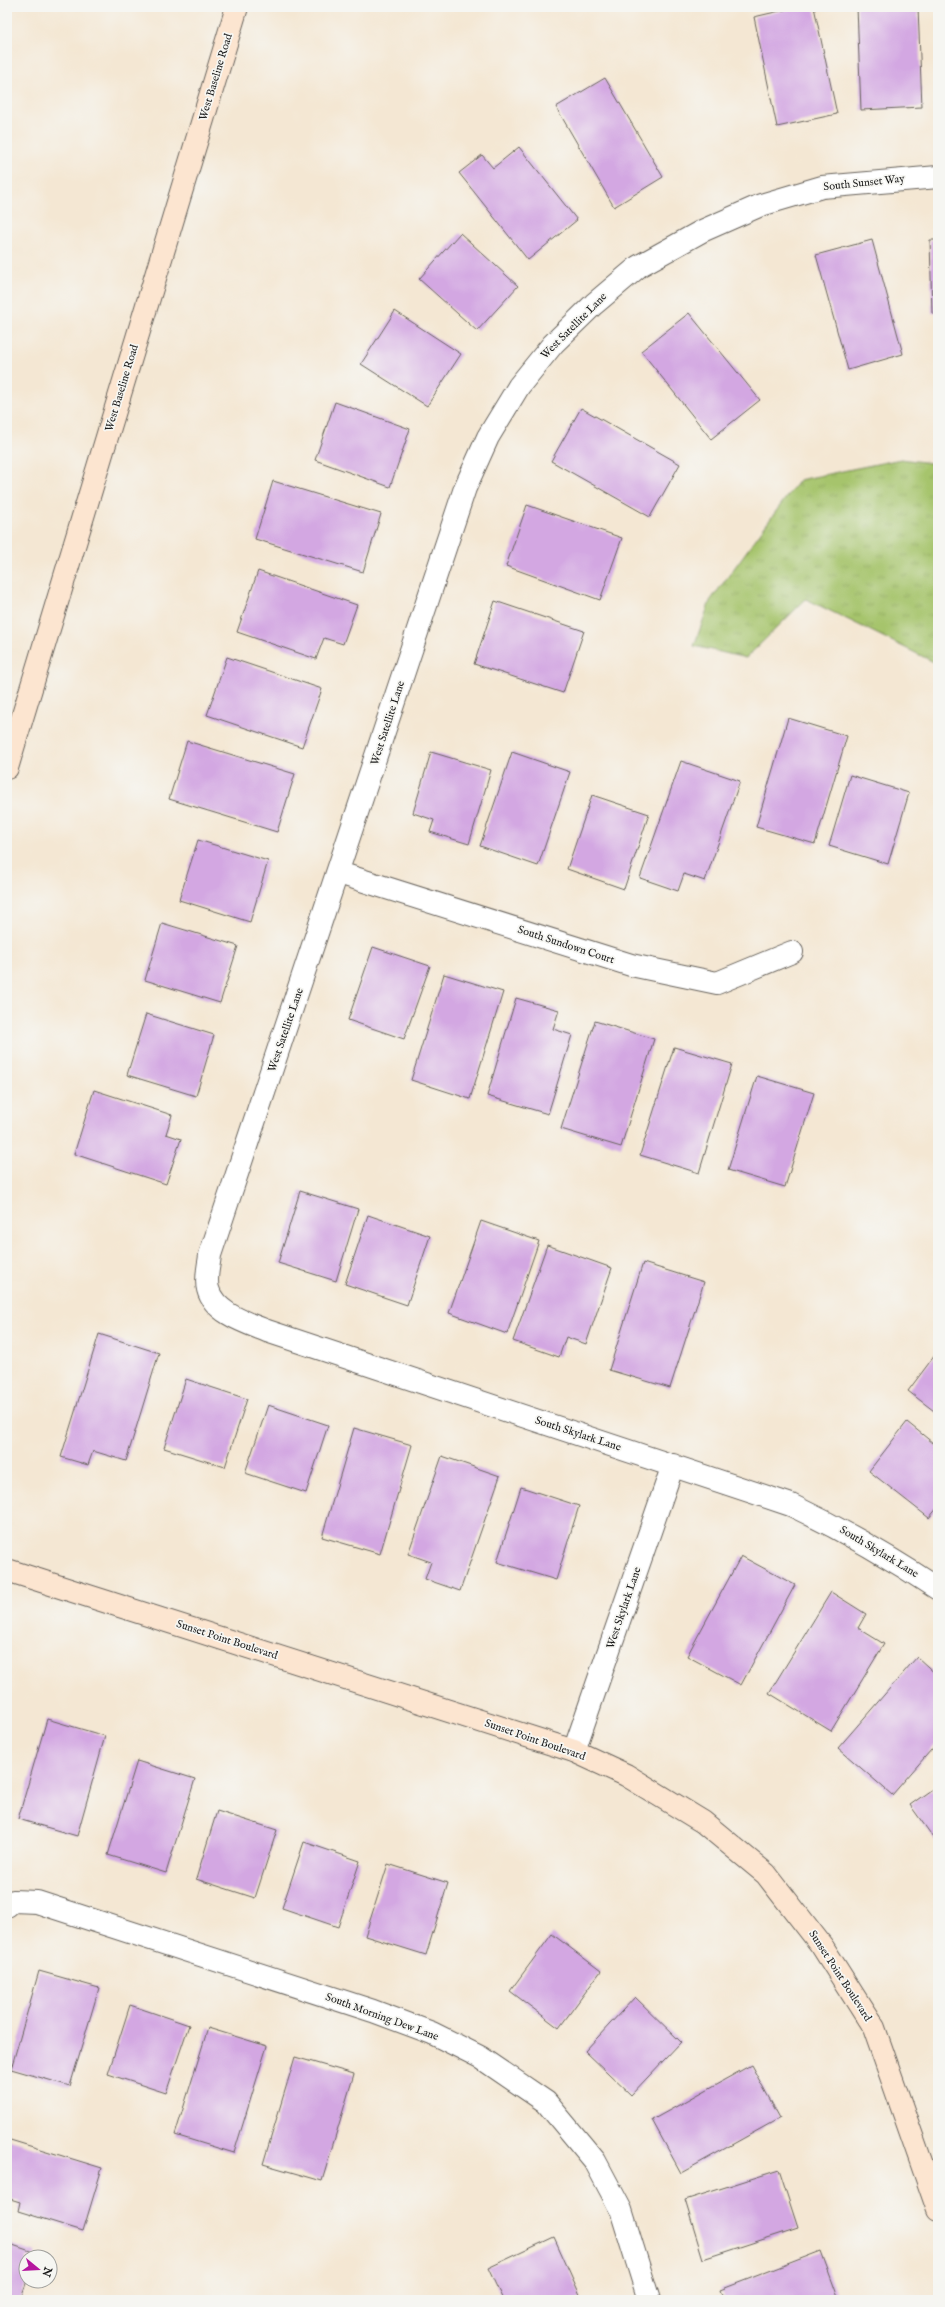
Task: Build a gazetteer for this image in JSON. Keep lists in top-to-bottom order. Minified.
{"streets":{"street":["West Baseline Road","South Sunset Way","West Satellite Lane","South Sundown Court","South Skylark Lane","West Skylark Lane","Sunset Point Boulevard","South Morning Dew Lane"]},"crossings":[["South Sunset Way","West Satellite Lane"],["West Satellite Lane","South Sundown Court"],["West Satellite Lane","South Skylark Lane"],["South Skylark Lane","West Skylark Lane"],["West Skylark Lane","Sunset Point Boulevard"]],"north":"right"}
